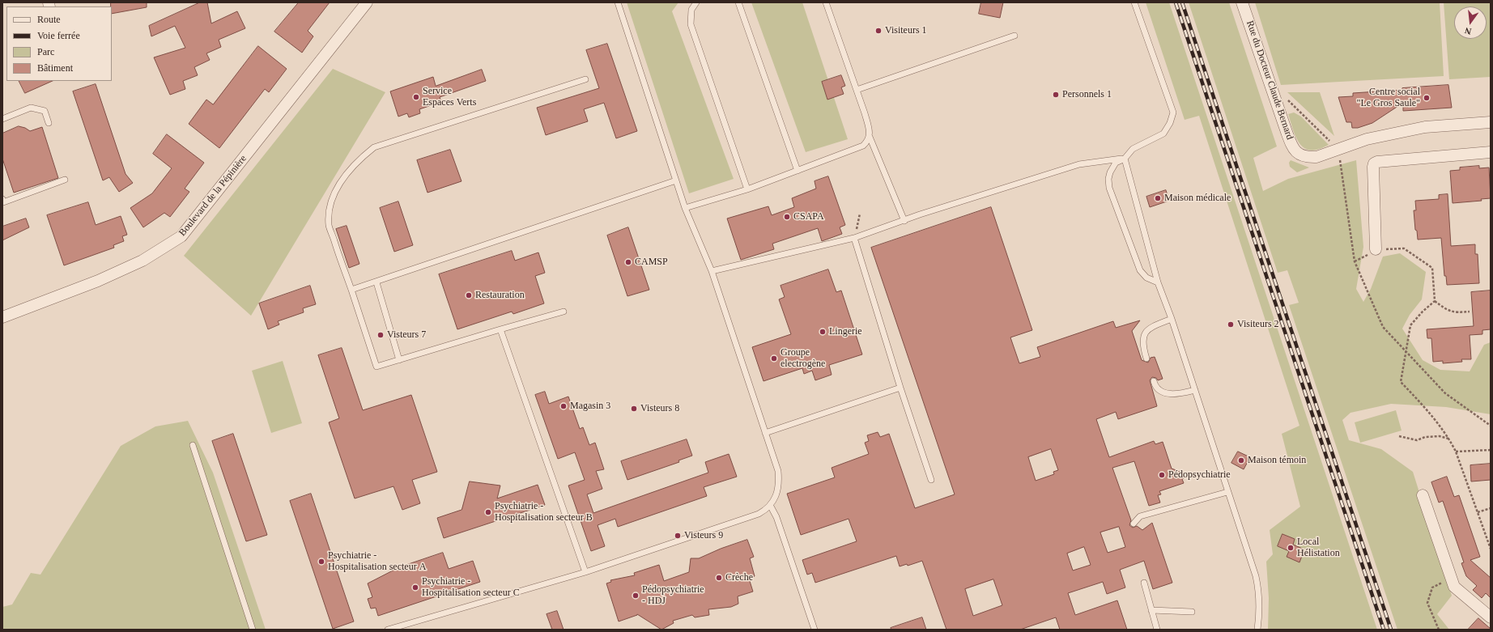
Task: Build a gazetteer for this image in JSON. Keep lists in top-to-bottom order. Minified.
{"streets":{"street":["Rue du Docteur Claude Bernard","Boulevard de la Pépinière"]},"places":["Visiteurs 1","Personnels 1","Service Espaces Verts","Centre social \"Le Gros Saule\"","Maison médicale","CSAPA","CAMSP","Restauration","Visiteurs 2","Lingerie","Visteurs 7","Groupe electrogène","Magasin 3","Visteurs 8","Maison témoin","Pédopsychiatrie","Psychiatrie - Hospitalisation secteur B","Visteurs 9","Local Hélistation","Psychiatrie - Hospitalisation secteur A","Crèche","Psychiatrie - Hospitalisation secteur C","Pédopsychiatrie - HDJ"],"legend":["Route","Voie ferrée","Parc","Bâtiment"],"north":"bottom"}
